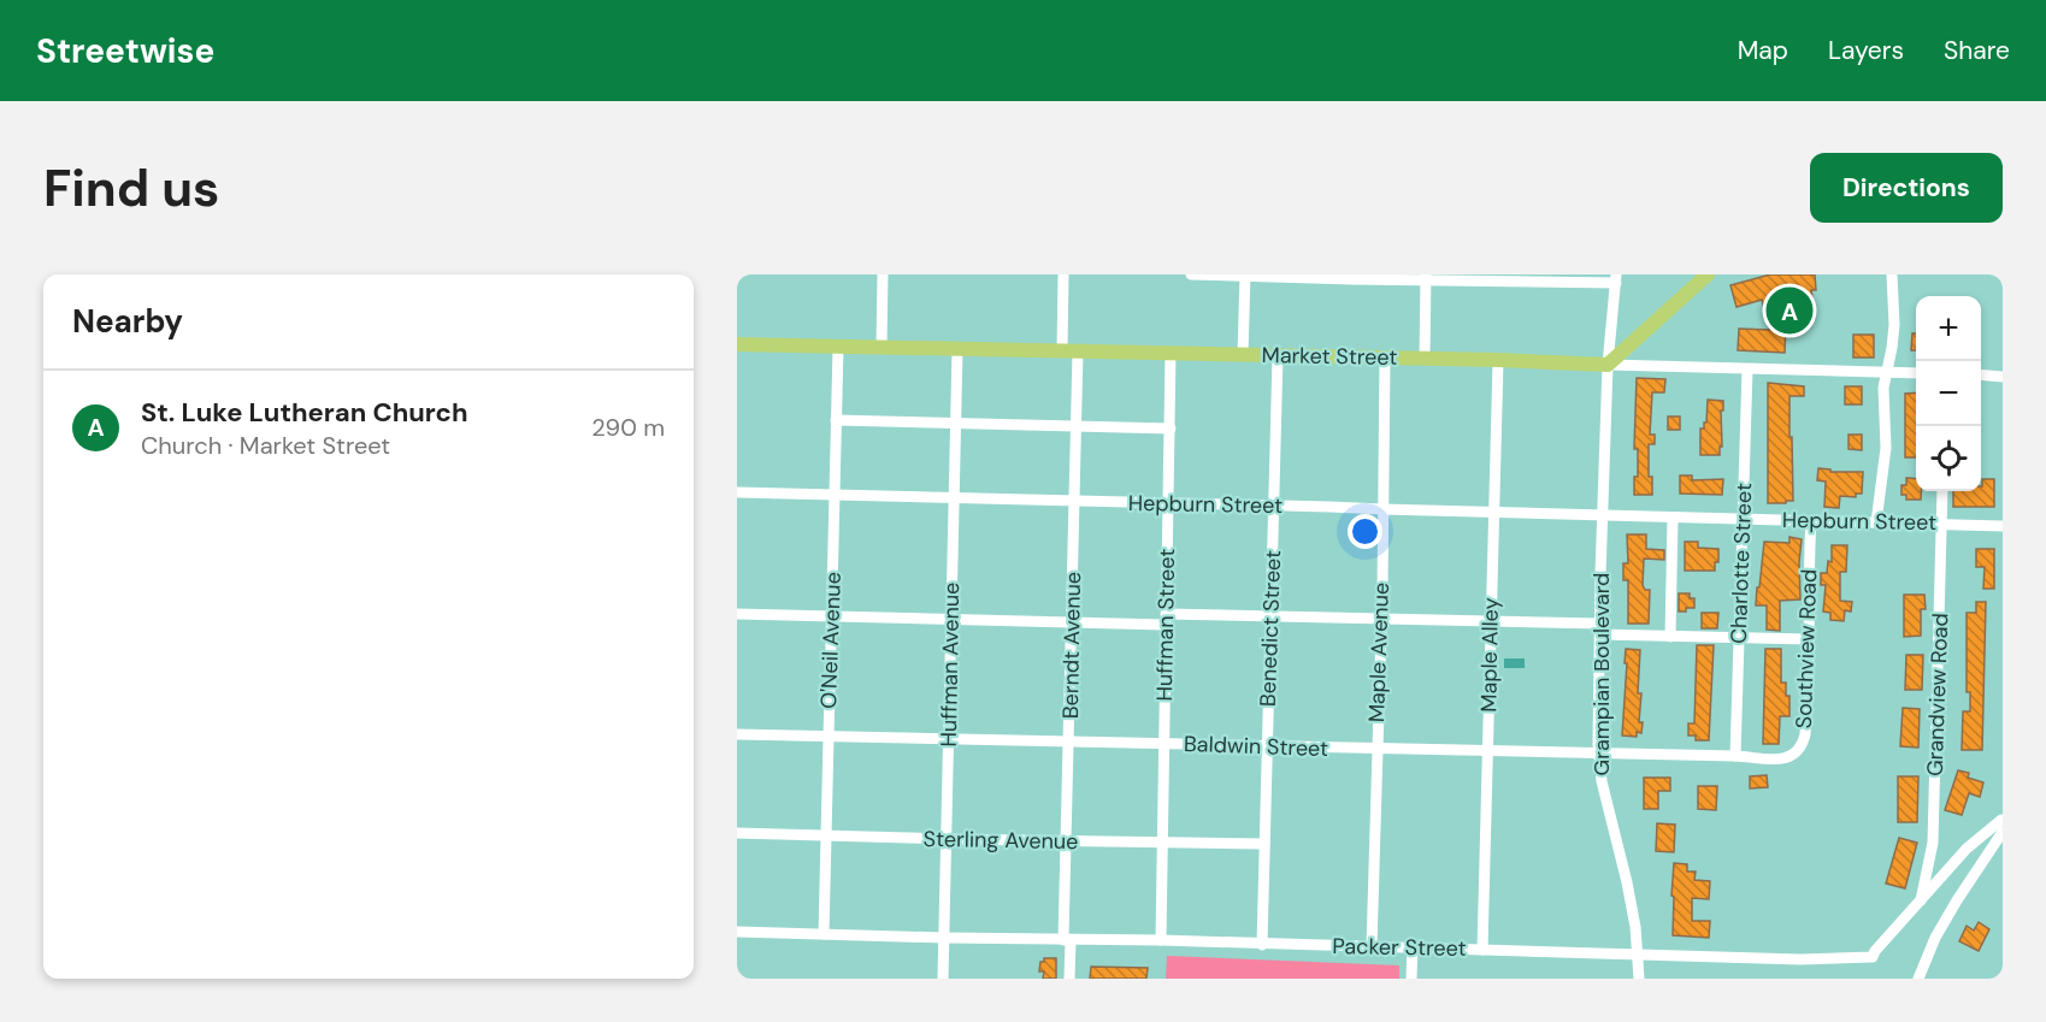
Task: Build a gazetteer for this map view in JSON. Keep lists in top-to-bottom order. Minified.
{"streets":{"main road":["Market Street"],"street":["Hepburn Street","Charlotte Street","Huffman Street","Benedict Street","O'Neil Avenue","Berndt Avenue","Southview Road","Maple Avenue","Maple Alley","Huffman Avenue","Grampian Boulevard","Grandview Road","Baldwin Street","Sterling Avenue","Packer Street"]},"crossings":[["Market Street","Charlotte Street"],["Market Street","Huffman Street"],["Market Street","Benedict Street"],["Market Street","O'Neil Avenue"],["Market Street","Berndt Avenue"],["Market Street","Maple Avenue"],["Market Street","Maple Alley"],["Market Street","Huffman Avenue"],["Market Street","Grampian Boulevard"],["Hepburn Street","Charlotte Street"],["Hepburn Street","Huffman Street"],["Hepburn Street","Benedict Street"],["Hepburn Street","O'Neil Avenue"],["Hepburn Street","Berndt Avenue"],["Hepburn Street","Southview Road"],["Hepburn Street","Maple Avenue"],["Hepburn Street","Maple Alley"],["Hepburn Street","Huffman Avenue"],["Hepburn Street","Grampian Boulevard"],["Hepburn Street","Grandview Road"],["Charlotte Street","Baldwin Street"],["Huffman Street","Baldwin Street"],["Huffman Street","Sterling Avenue"],["Huffman Street","Packer Street"],["Benedict Street","Baldwin Street"],["Benedict Street","Sterling Avenue"],["Benedict Street","Packer Street"],["O'Neil Avenue","Baldwin Street"],["O'Neil Avenue","Sterling Avenue"],["O'Neil Avenue","Packer Street"],["Berndt Avenue","Baldwin Street"],["Berndt Avenue","Sterling Avenue"],["Berndt Avenue","Packer Street"],["Southview Road","Baldwin Street"],["Maple Avenue","Baldwin Street"],["Maple Avenue","Packer Street"],["Maple Alley","Baldwin Street"],["Maple Alley","Packer Street"],["Huffman Avenue","Baldwin Street"],["Huffman Avenue","Sterling Avenue"],["Huffman Avenue","Packer Street"],["Grampian Boulevard","Baldwin Street"],["Grampian Boulevard","Packer Street"],["Grandview Road","Packer Street"]],"page":{"header":"Streetwise","nav":["Map","Layers","Share"],"buttons":"Directions","title":"Find us","heading":"Nearby","pins":"A","map_buttons":["+","−"],"list":[{"mark":"A","name":"St. Luke Lutheran Church","note":"Church · Market Street","value":"290 m"}]}}
